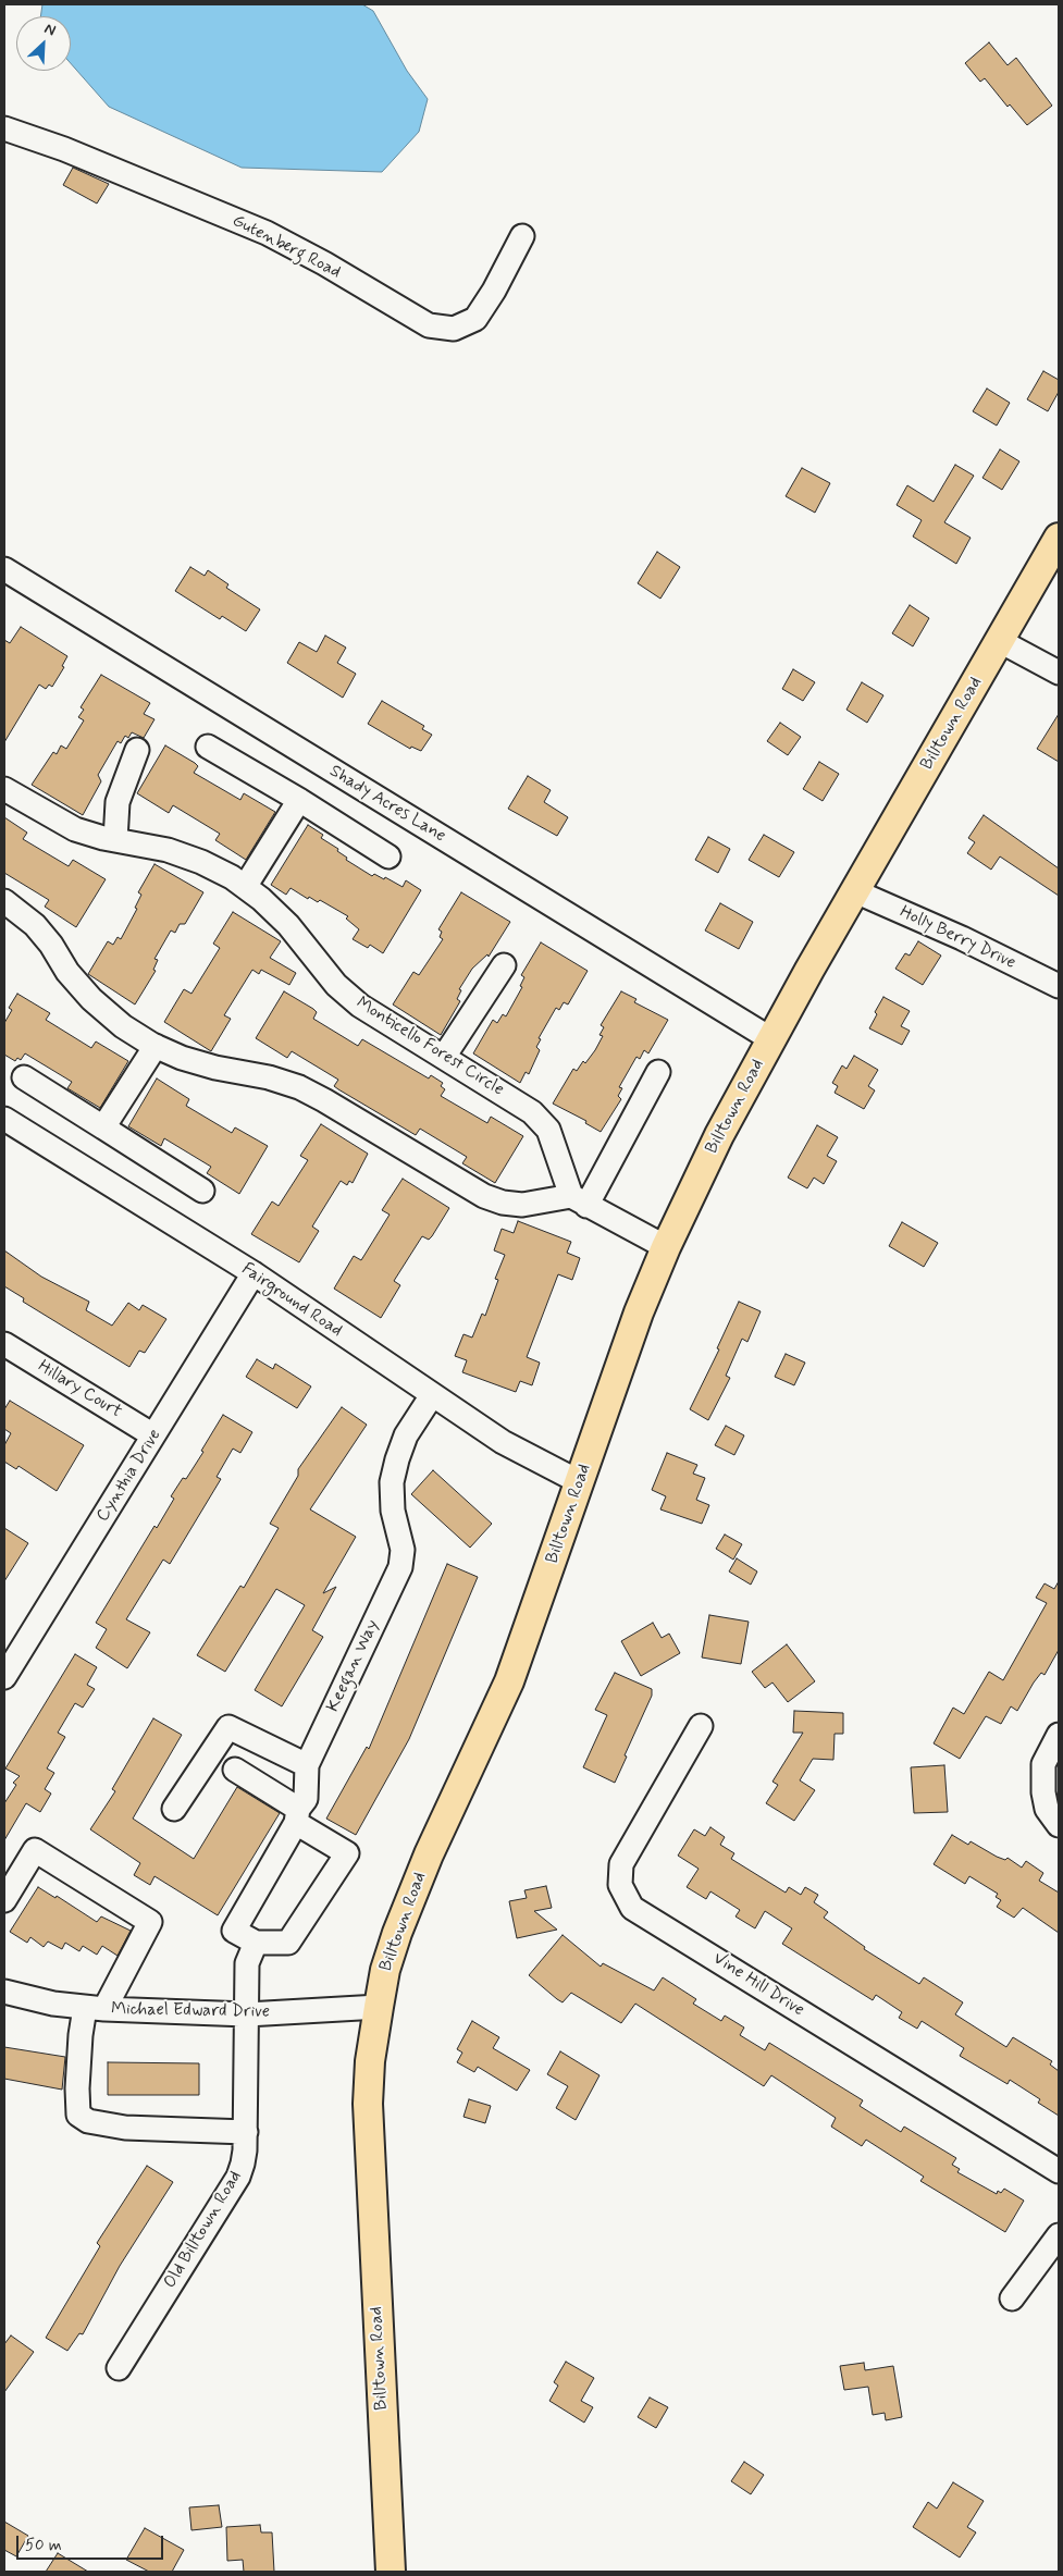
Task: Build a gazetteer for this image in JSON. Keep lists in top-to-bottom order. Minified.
{"streets":{"main road":["Billtown Road"],"street":["Gutenberg Road","Shady Acres Lane","Holly Berry Drive","Monticello Forest Circle","Fairground Road","Hillary Court","Cynthia Drive","Keegan Way","Vine Hill Drive","Michael Edward Drive","Old Billtown Road"]},"crossings":[["Billtown Road","Shady Acres Lane"],["Billtown Road","Holly Berry Drive"],["Billtown Road","Fairground Road"],["Billtown Road","Michael Edward Drive"],["Fairground Road","Cynthia Drive"],["Fairground Road","Keegan Way"],["Hillary Court","Cynthia Drive"],["Michael Edward Drive","Old Billtown Road"]],"scale_bar":"50 m","north":"top right"}
